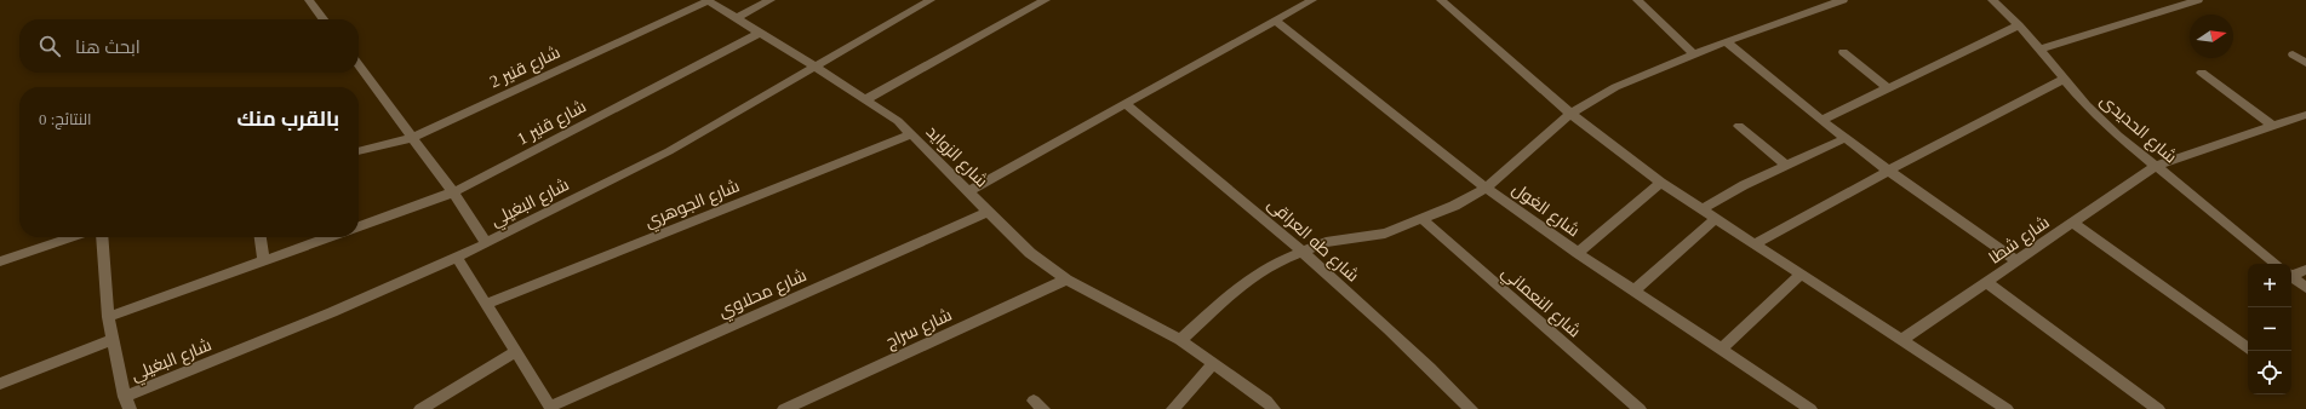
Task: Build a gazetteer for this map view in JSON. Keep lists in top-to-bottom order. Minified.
{"streets":{"street":["شارع قنير 2","شارع قنير 1","شارع الحديدى","شارع الزوايد","شارع البغيلي","شارع الجوهري","شارع الغول","شارع طه العراقى","شارع شطا","شارع محلاوي","شارع النعماني","شارع سراج"]},"crossings":[["شارع قنير 2","شارع الزوايد"],["شارع قنير 1","شارع الزوايد"],["شارع الحديدى","شارع شطا"],["شارع الزوايد","شارع البغيلي"],["شارع الزوايد","شارع الجوهري"],["شارع الزوايد","شارع محلاوي"],["شارع الزوايد","شارع سراج"]],"north":"right","page":{"search":"ابحث هنا","heading":["بالقرب منك","النتائج: 0"],"map_buttons":["+","−"]}}
